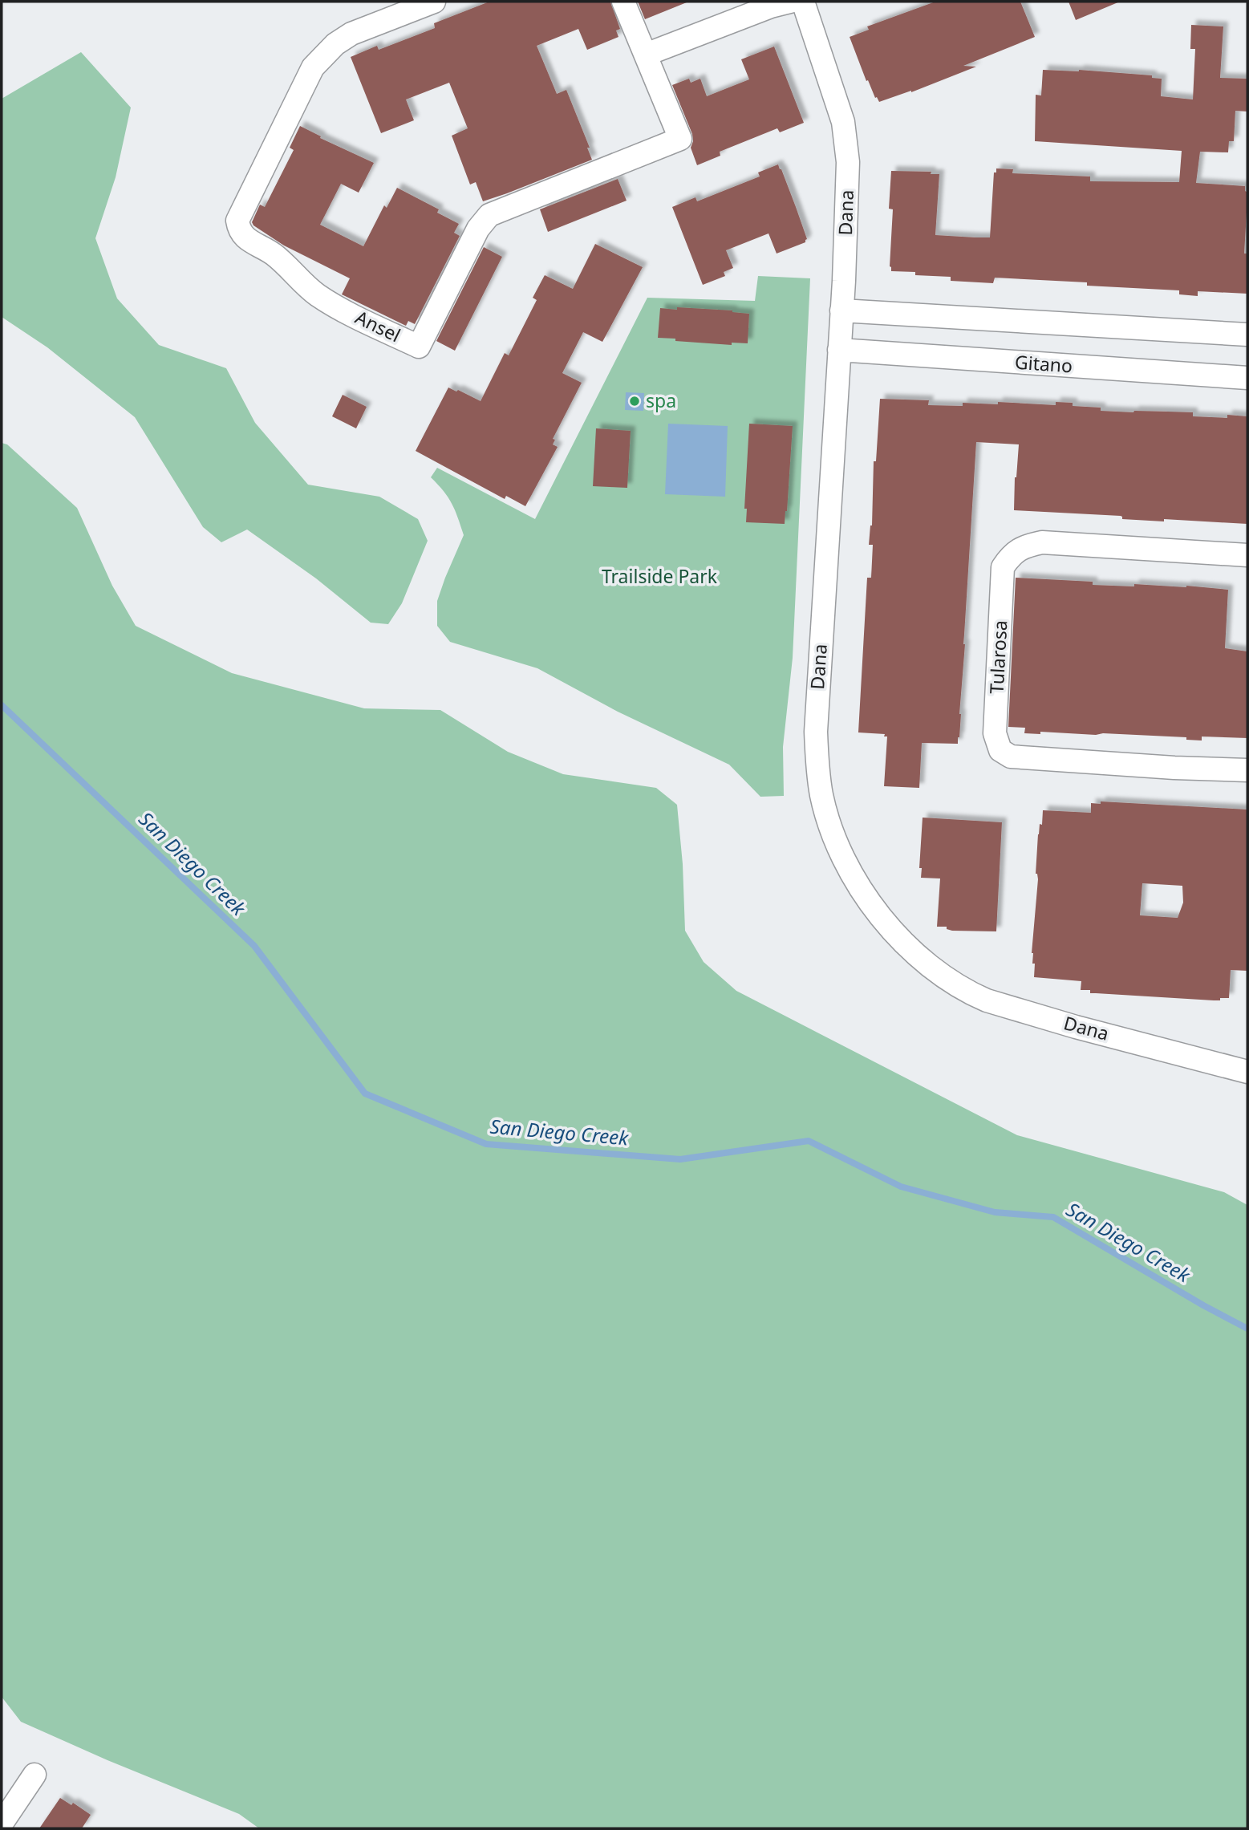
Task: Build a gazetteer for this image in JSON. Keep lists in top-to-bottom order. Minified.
{"streets":{"street":["Dana","Ansel","Gitano","Tularosa"]},"crossings":[["Dana","Gitano"]],"water":["San Diego Creek"],"parks":["Trailside Park"],"places":["spa"]}
